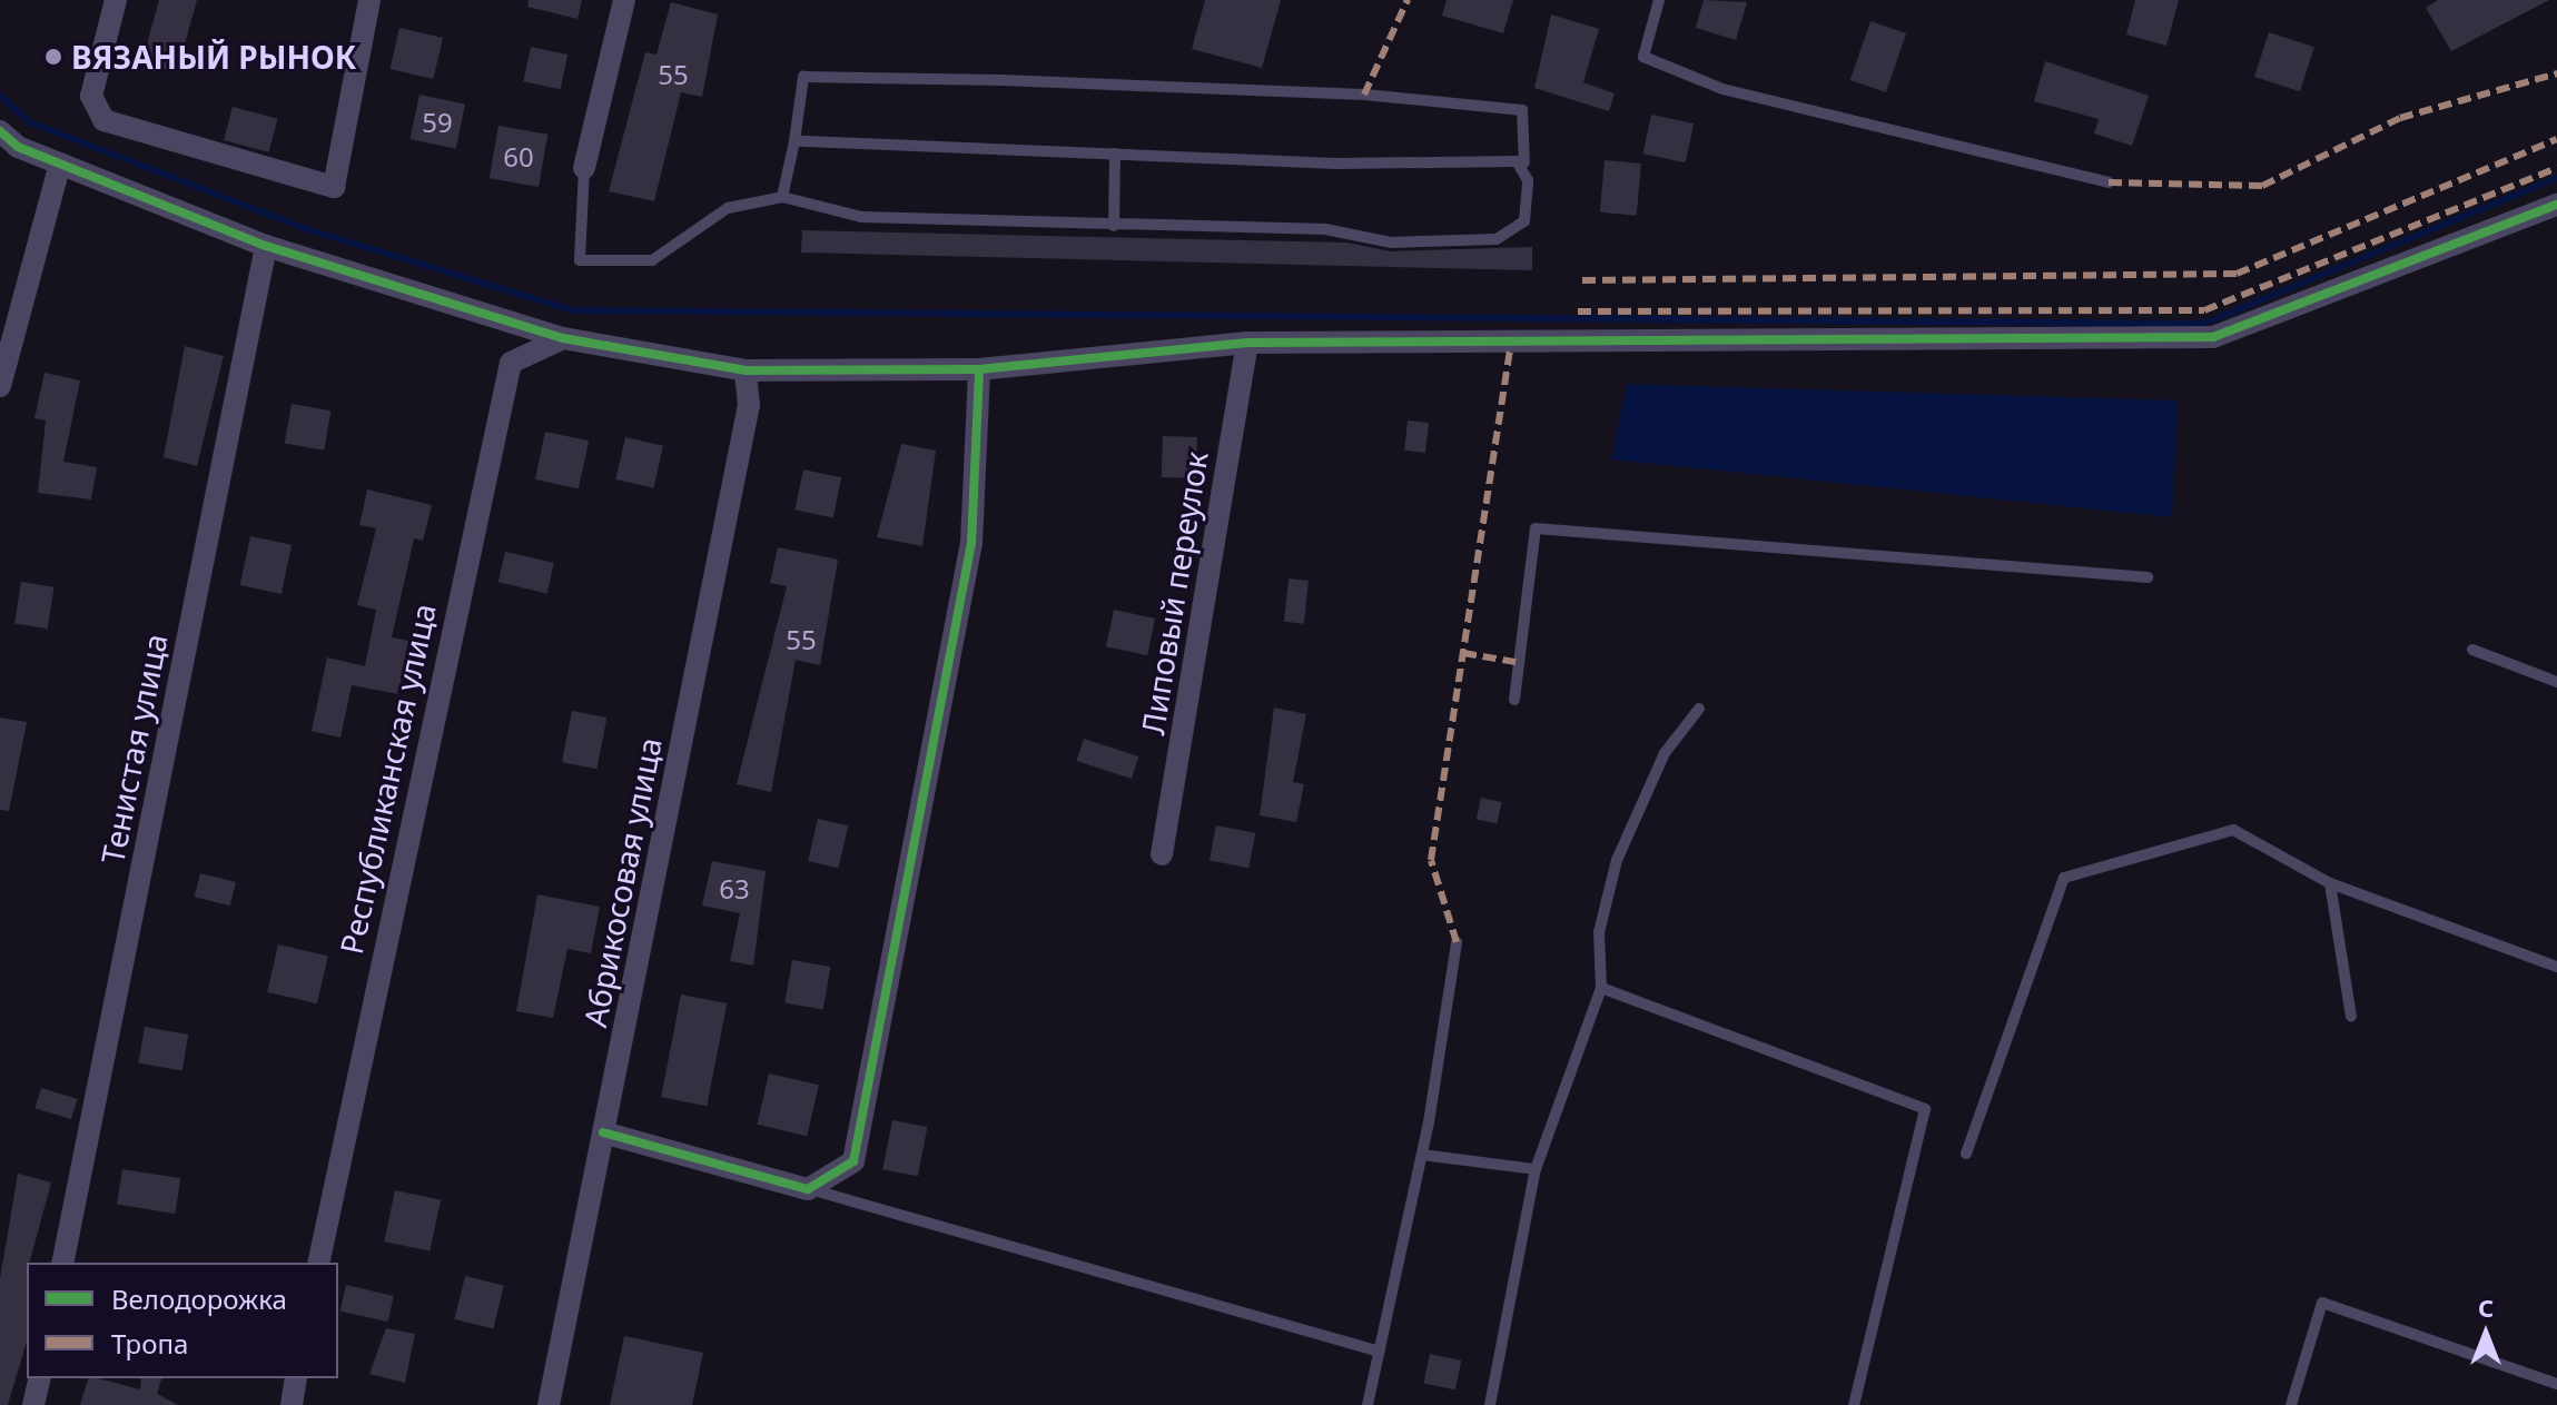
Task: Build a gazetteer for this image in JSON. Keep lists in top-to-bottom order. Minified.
{"streets":{"street":["Липовый переулок","Тенистая улица","Республиканская улица","Абрикосовая улица"]},"places":["ВЯЗАНЫЙ РЫНОК"],"house_numbers":["55","59","60","55","63"],"legend":["Велодорожка","Тропа"],"north":"top"}
